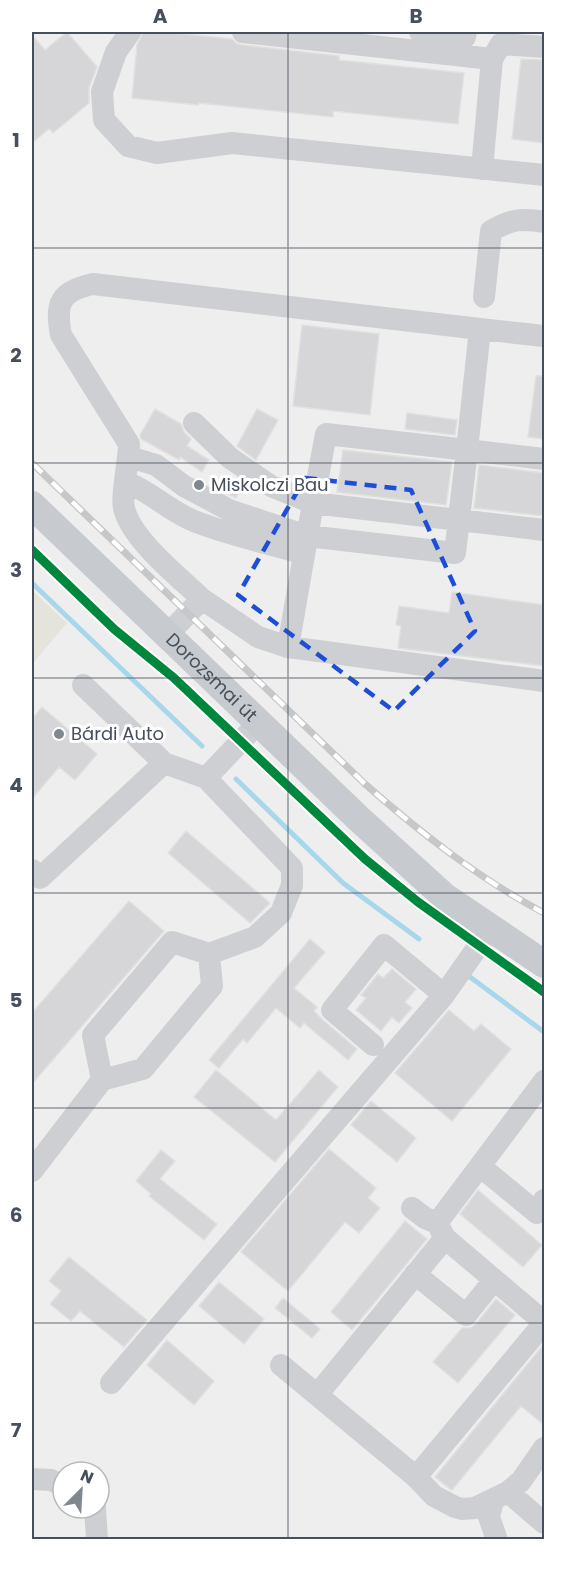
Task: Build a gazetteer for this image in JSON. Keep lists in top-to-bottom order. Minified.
{"streets":{"main road":["Dorozsmai út"]},"places":["Miskolczi Bau","Bárdi Auto"],"north":"top right","grid":{"columns":["A","B"],"rows":["1","2","3","4","5","6","7"]}}
